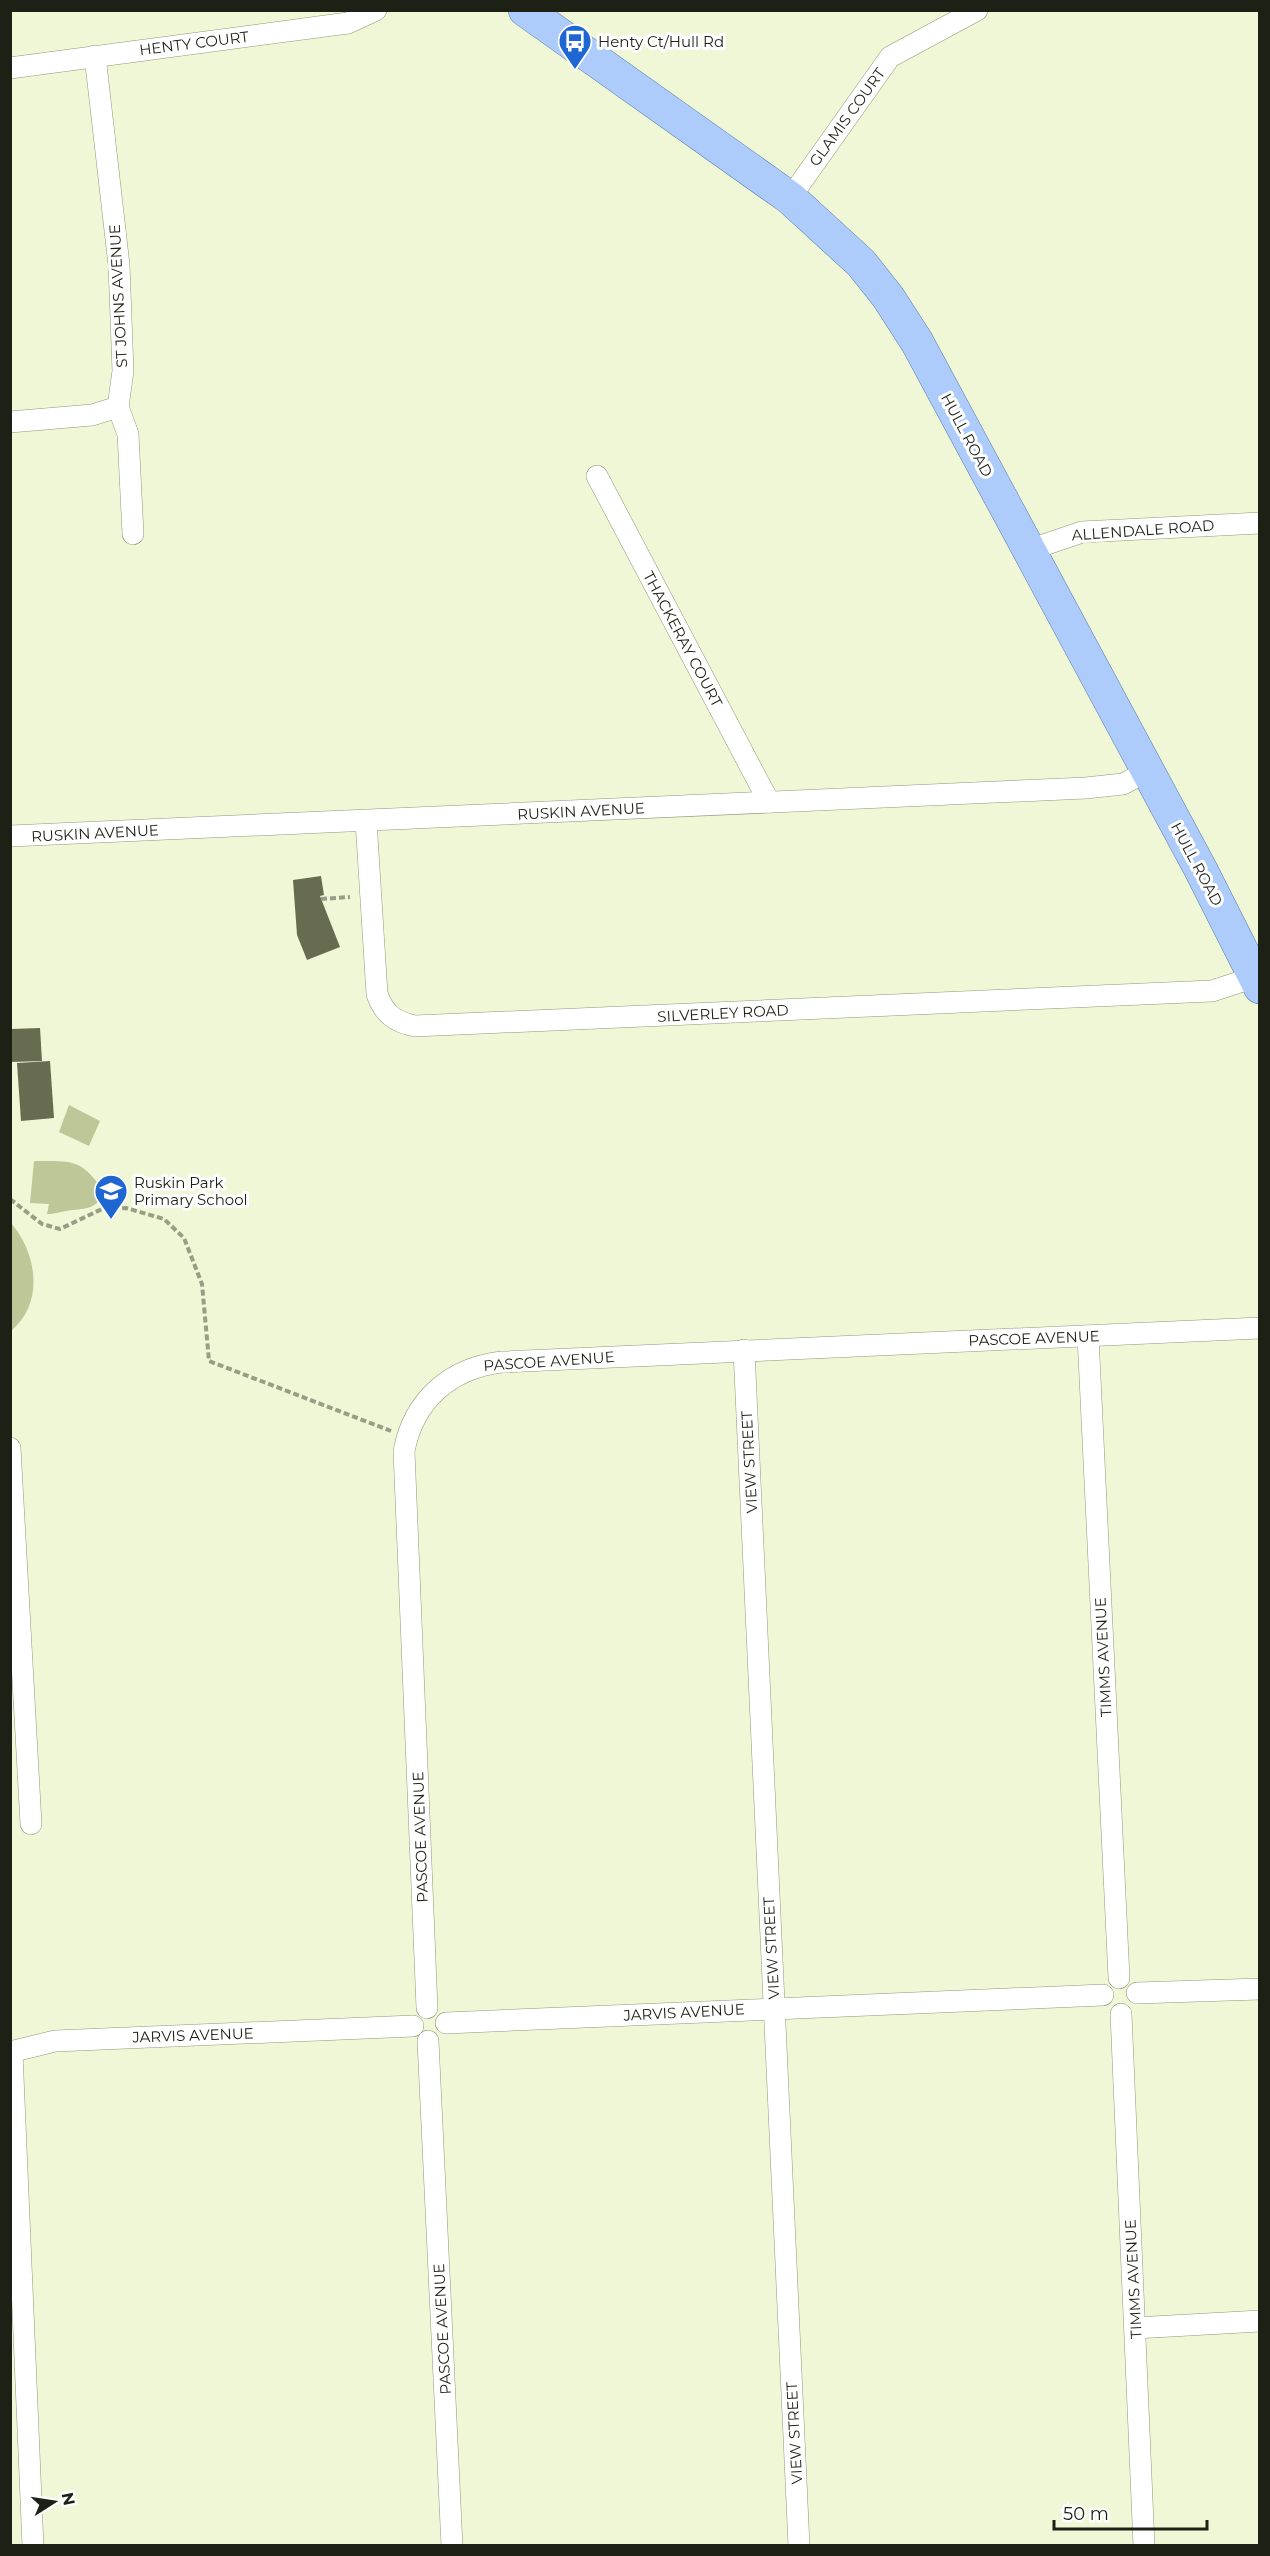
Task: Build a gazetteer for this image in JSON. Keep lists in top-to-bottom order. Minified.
{"streets":{"main road":["HULL ROAD"],"street":["HENTY COURT","GLAMIS COURT","ST JOHNS AVENUE","ALLENDALE ROAD","THACKERAY COURT","RUSKIN AVENUE","SILVERLEY ROAD","PASCOE AVENUE","VIEW STREET","TIMMS AVENUE","JARVIS AVENUE"]},"crossings":[["HENTY COURT","ST JOHNS AVENUE"],["GLAMIS COURT","HULL ROAD"],["HULL ROAD","ALLENDALE ROAD"],["HULL ROAD","RUSKIN AVENUE"],["HULL ROAD","SILVERLEY ROAD"],["THACKERAY COURT","RUSKIN AVENUE"],["RUSKIN AVENUE","SILVERLEY ROAD"],["PASCOE AVENUE","VIEW STREET"],["PASCOE AVENUE","TIMMS AVENUE"],["PASCOE AVENUE","JARVIS AVENUE"],["VIEW STREET","JARVIS AVENUE"],["TIMMS AVENUE","JARVIS AVENUE"]],"places":{"bus stop":["Henty Ct/Hull Rd"],"school or university":["Ruskin Park Primary School"]},"scale_bar":"50 m","north":"right"}
